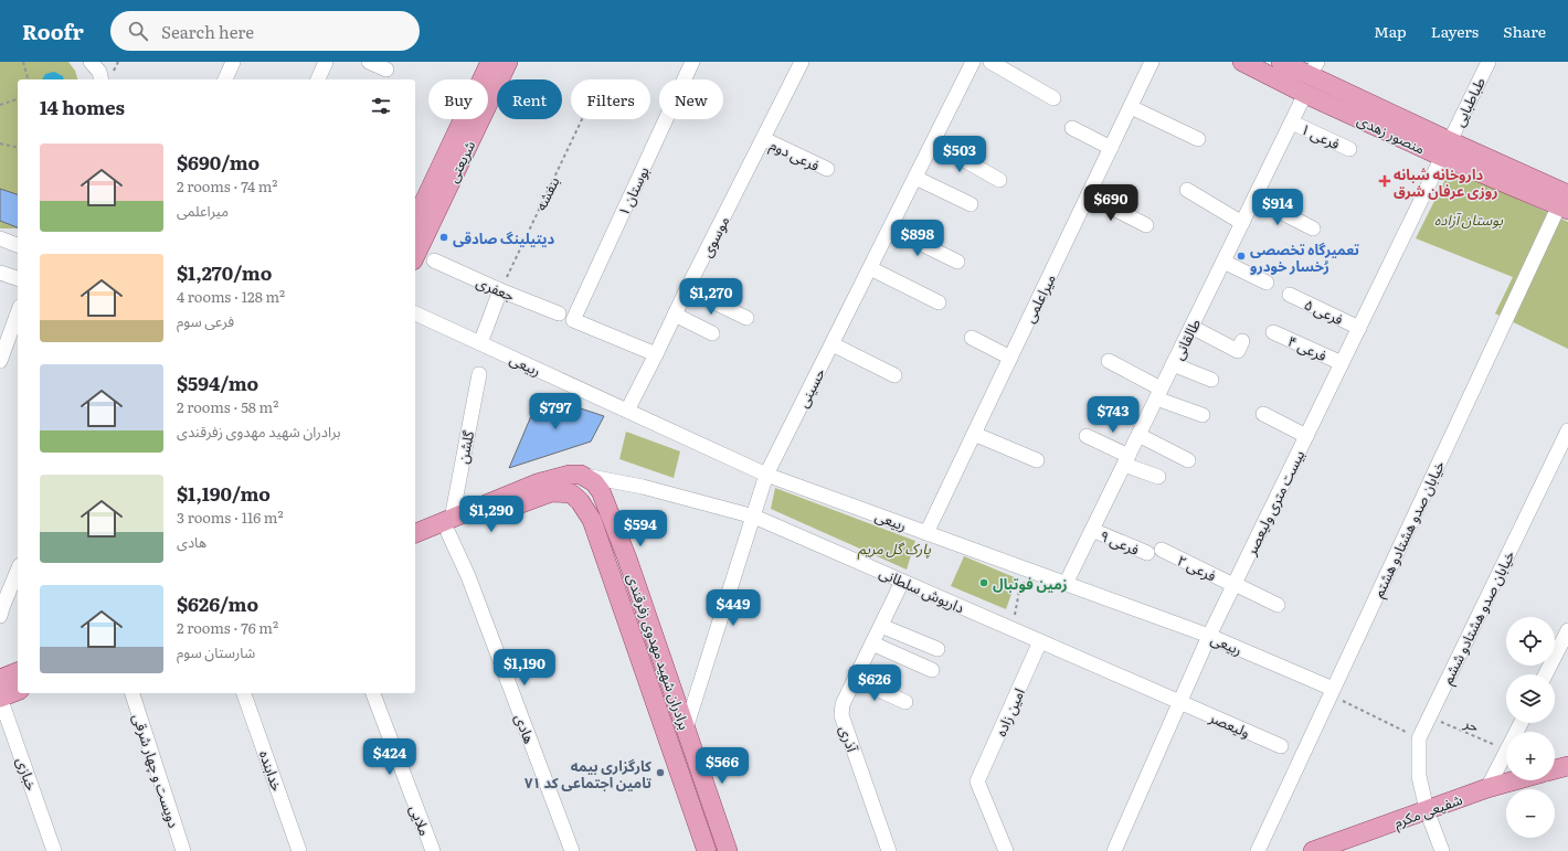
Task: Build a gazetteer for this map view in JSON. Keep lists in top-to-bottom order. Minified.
{"streets":{"main road":["منصور زهدی","شریعتی","برادران شهید مهدوی زفرقندی","شفیعی مکرم"],"street":["طباطبایی","فرعی ۱","فرعی دوم","بوستان ۱","موسوی","جعفری","میراعلمی","فرعی ۵","طالقانی","فرعی ۴","ربیعی","حسینی","گلشن","بیست متری ولیعصر","خیابان صدو هشتادو هشتم","فرعی ۹","فرعی ۲","داریوش سلطانی","خیابان صدو هشتادو ششم","امین زاده","ولیعصر","هادی","آذری","دویست و چهار شرقی","خدابنده","خبازی","ملایی"],"path":["بنفشه","حر"]},"crossings":[["طباطبایی","منصور زهدی"],["طباطبایی","بیست متری ولیعصر"],["منصور زهدی","طالقانی"],["منصور زهدی","بیست متری ولیعصر"],["منصور زهدی","خیابان صدو هشتادو هشتم"],["فرعی ۱","طالقانی"],["فرعی دوم","موسوی"],["بوستان ۱","موسوی"],["بنفشه","جعفری"],["موسوی","ربیعی"],["میراعلمی","ربیعی"],["فرعی ۵","بیست متری ولیعصر"],["طالقانی","ربیعی"],["طالقانی","فرعی ۹"],["فرعی ۴","بیست متری ولیعصر"],["ربیعی","حسینی"],["ربیعی","بیست متری ولیعصر"],["ربیعی","خیابان صدو هشتادو هشتم"],["حسینی","داریوش سلطانی"],["حسینی","برادران شهید مهدوی زفرقندی"],["گلشن","هادی"],["بیست متری ولیعصر","فرعی ۲"],["بیست متری ولیعصر","داریوش سلطانی"],["بیست متری ولیعصر","ولیعصر"],["داریوش سلطانی","برادران شهید مهدوی زفرقندی"],["داریوش سلطانی","امین زاده"],["داریوش سلطانی","ولیعصر"],["داریوش سلطانی","آذری"],["خیابان صدو هشتادو ششم","حر"],["خیابان صدو هشتادو ششم","شفیعی مکرم"]],"parks":["بوستان آزاده","پارک گل مریم"],"places":{"health":["داروخانه شبانه روزی عرفان شرق"],"other":["دیتیلینگ صادقی","تعمیرگاه تخصصی رُخسار خودرو","زمین فوتبال","کارگزاری بیمه تامین اجتماعی کد ۷۱"]},"page":{"header":"Roofr","search":"Search here","nav":["Map","Layers","Share"],"chip":["Buy","Rent","Filters","New"],"heading":"14 homes","list":[{"name":"$690/mo","note":"2 rooms · 74 m² · میراعلمی"},{"name":"$1,270/mo","note":"4 rooms · 128 m² · فرعی سوم"},{"name":"$594/mo","note":"2 rooms · 58 m² · برادران شهید مهدوی زفرقندی"},{"name":"$1,190/mo","note":"3 rooms · 116 m² · هادی"},{"name":"$626/mo","note":"2 rooms · 76 m² · شارستان سوم"}],"price":["$503","$690","$914","$898","$1,270","$797","$743","$1,290","$594","$449","$1,190","$626","$424","$566"],"map_buttons":["+","−"]}}
